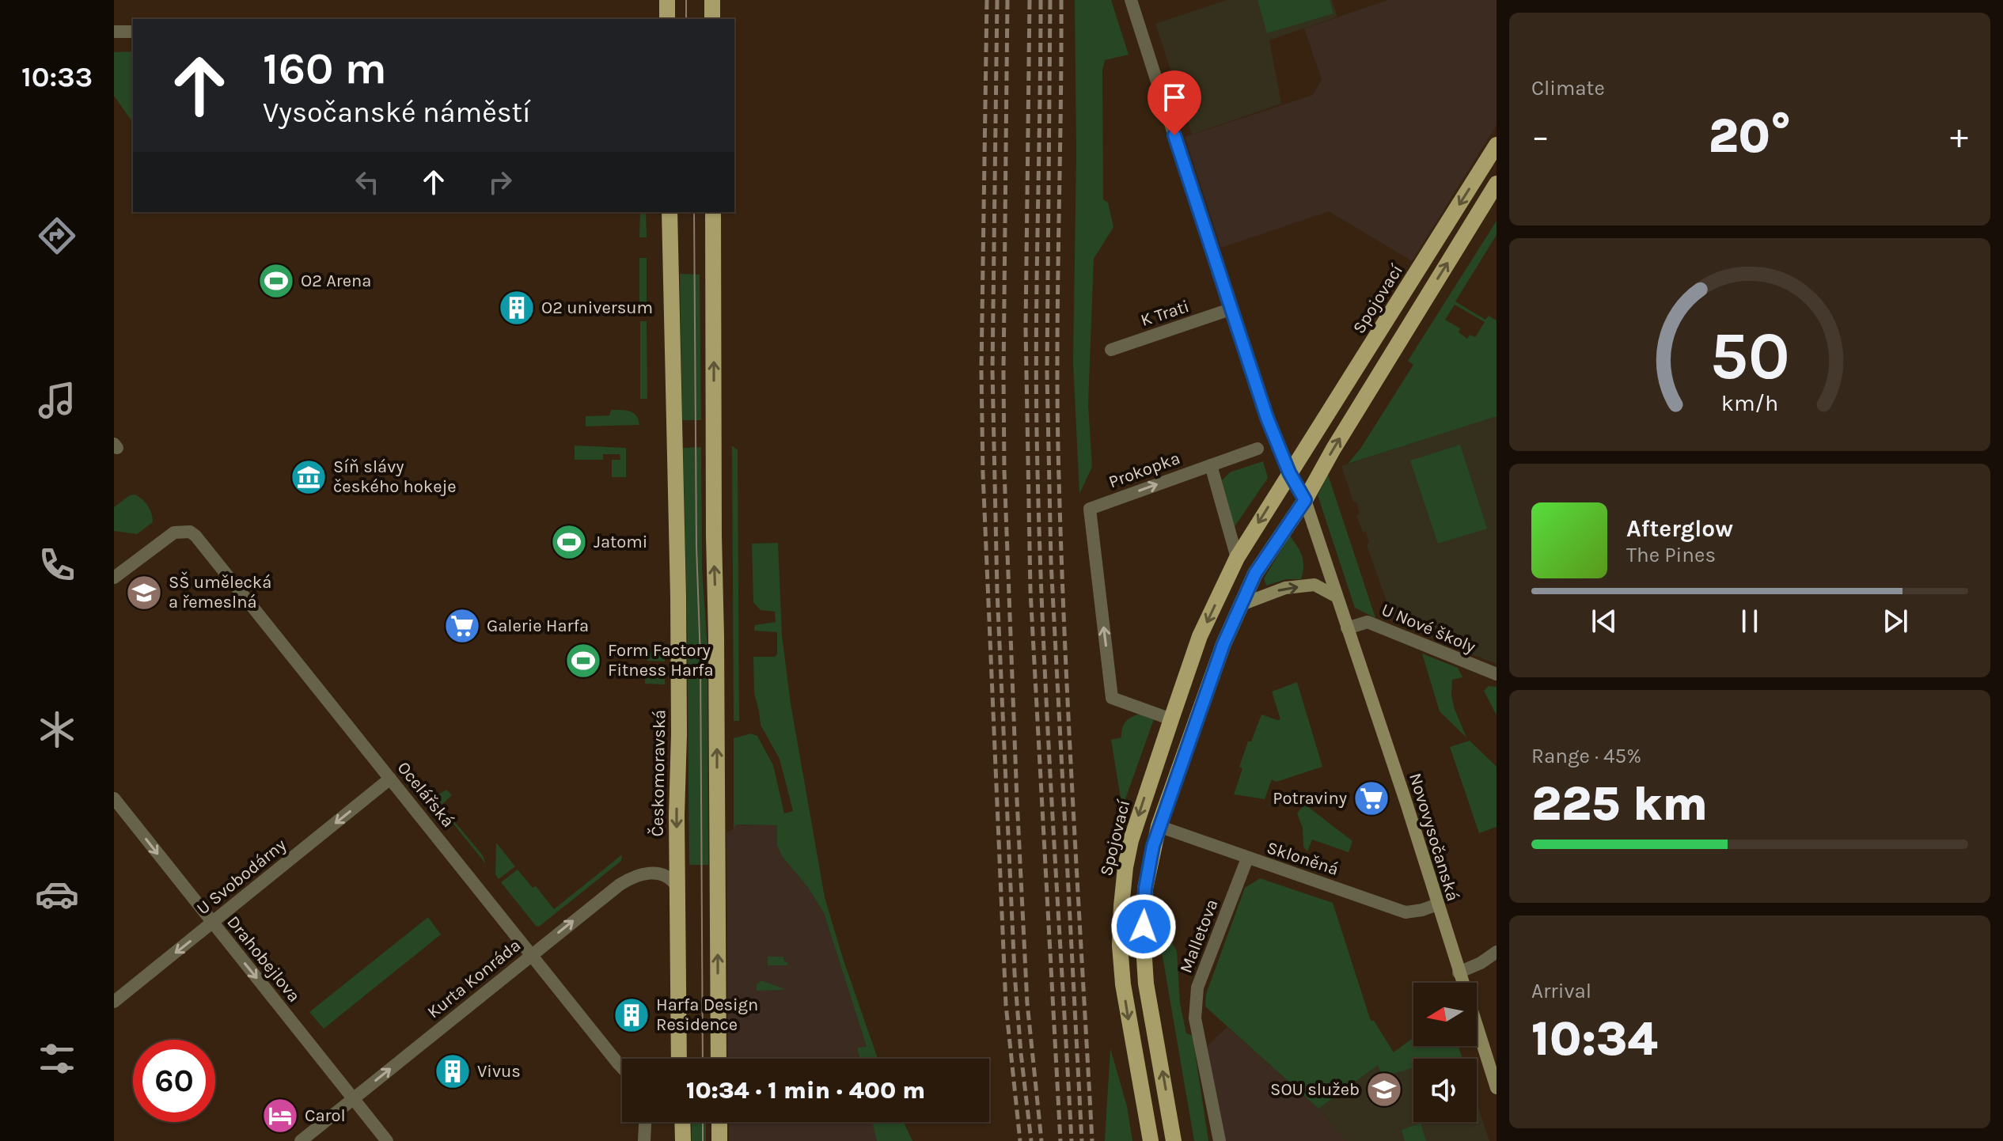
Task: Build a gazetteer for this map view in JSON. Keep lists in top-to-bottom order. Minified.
{"streets":{"main road":["Spojovací","Českomoravská","Novovysočanská"],"street":["K Trati","Prokopka","U Nové školy","Ocelářská","Skloněná","U Svobodárny","Malletova","Drahobejlova","Kurta Konráda"]},"crossings":[["Spojovací","Prokopka"],["Spojovací","Novovysočanská"],["U Nové školy","Novovysočanská"],["Českomoravská","Kurta Konráda"],["Ocelářská","U Svobodárny"],["Ocelářská","Kurta Konráda"],["Novovysočanská","Skloněná"],["Skloněná","Malletova"],["U Svobodárny","Drahobejlova"],["Drahobejlova","Kurta Konráda"]],"one_way":["U Svobodárny","Drahobejlova","Kurta Konráda"],"places":{"sports":["O2 Arena","Jatomi","Form Factory Fitness Harfa"],"building":["O2 universum","Harfa Design Residence","Vivus"],"museum":["Síň slávy českého hokeje"],"school or university":["SŠ umělecká a řemeslná","SOU služeb"],"supermarket":["Galerie Harfa","Potraviny"],"hotel":["Carol"]},"north":"left","page":{"tabs":"10:33","tile":["Climate",["Range · 45%","225 km"],["Arrival","10:34"]],"turn":["160 m","Vysočanské náměstí"],"heat":["−","20°","+"],"song":["Afterglow","The Pines"],"limit":"60","trip":"10:34 · 1 min · 400 m","gauge":["50","km/h"]}}
